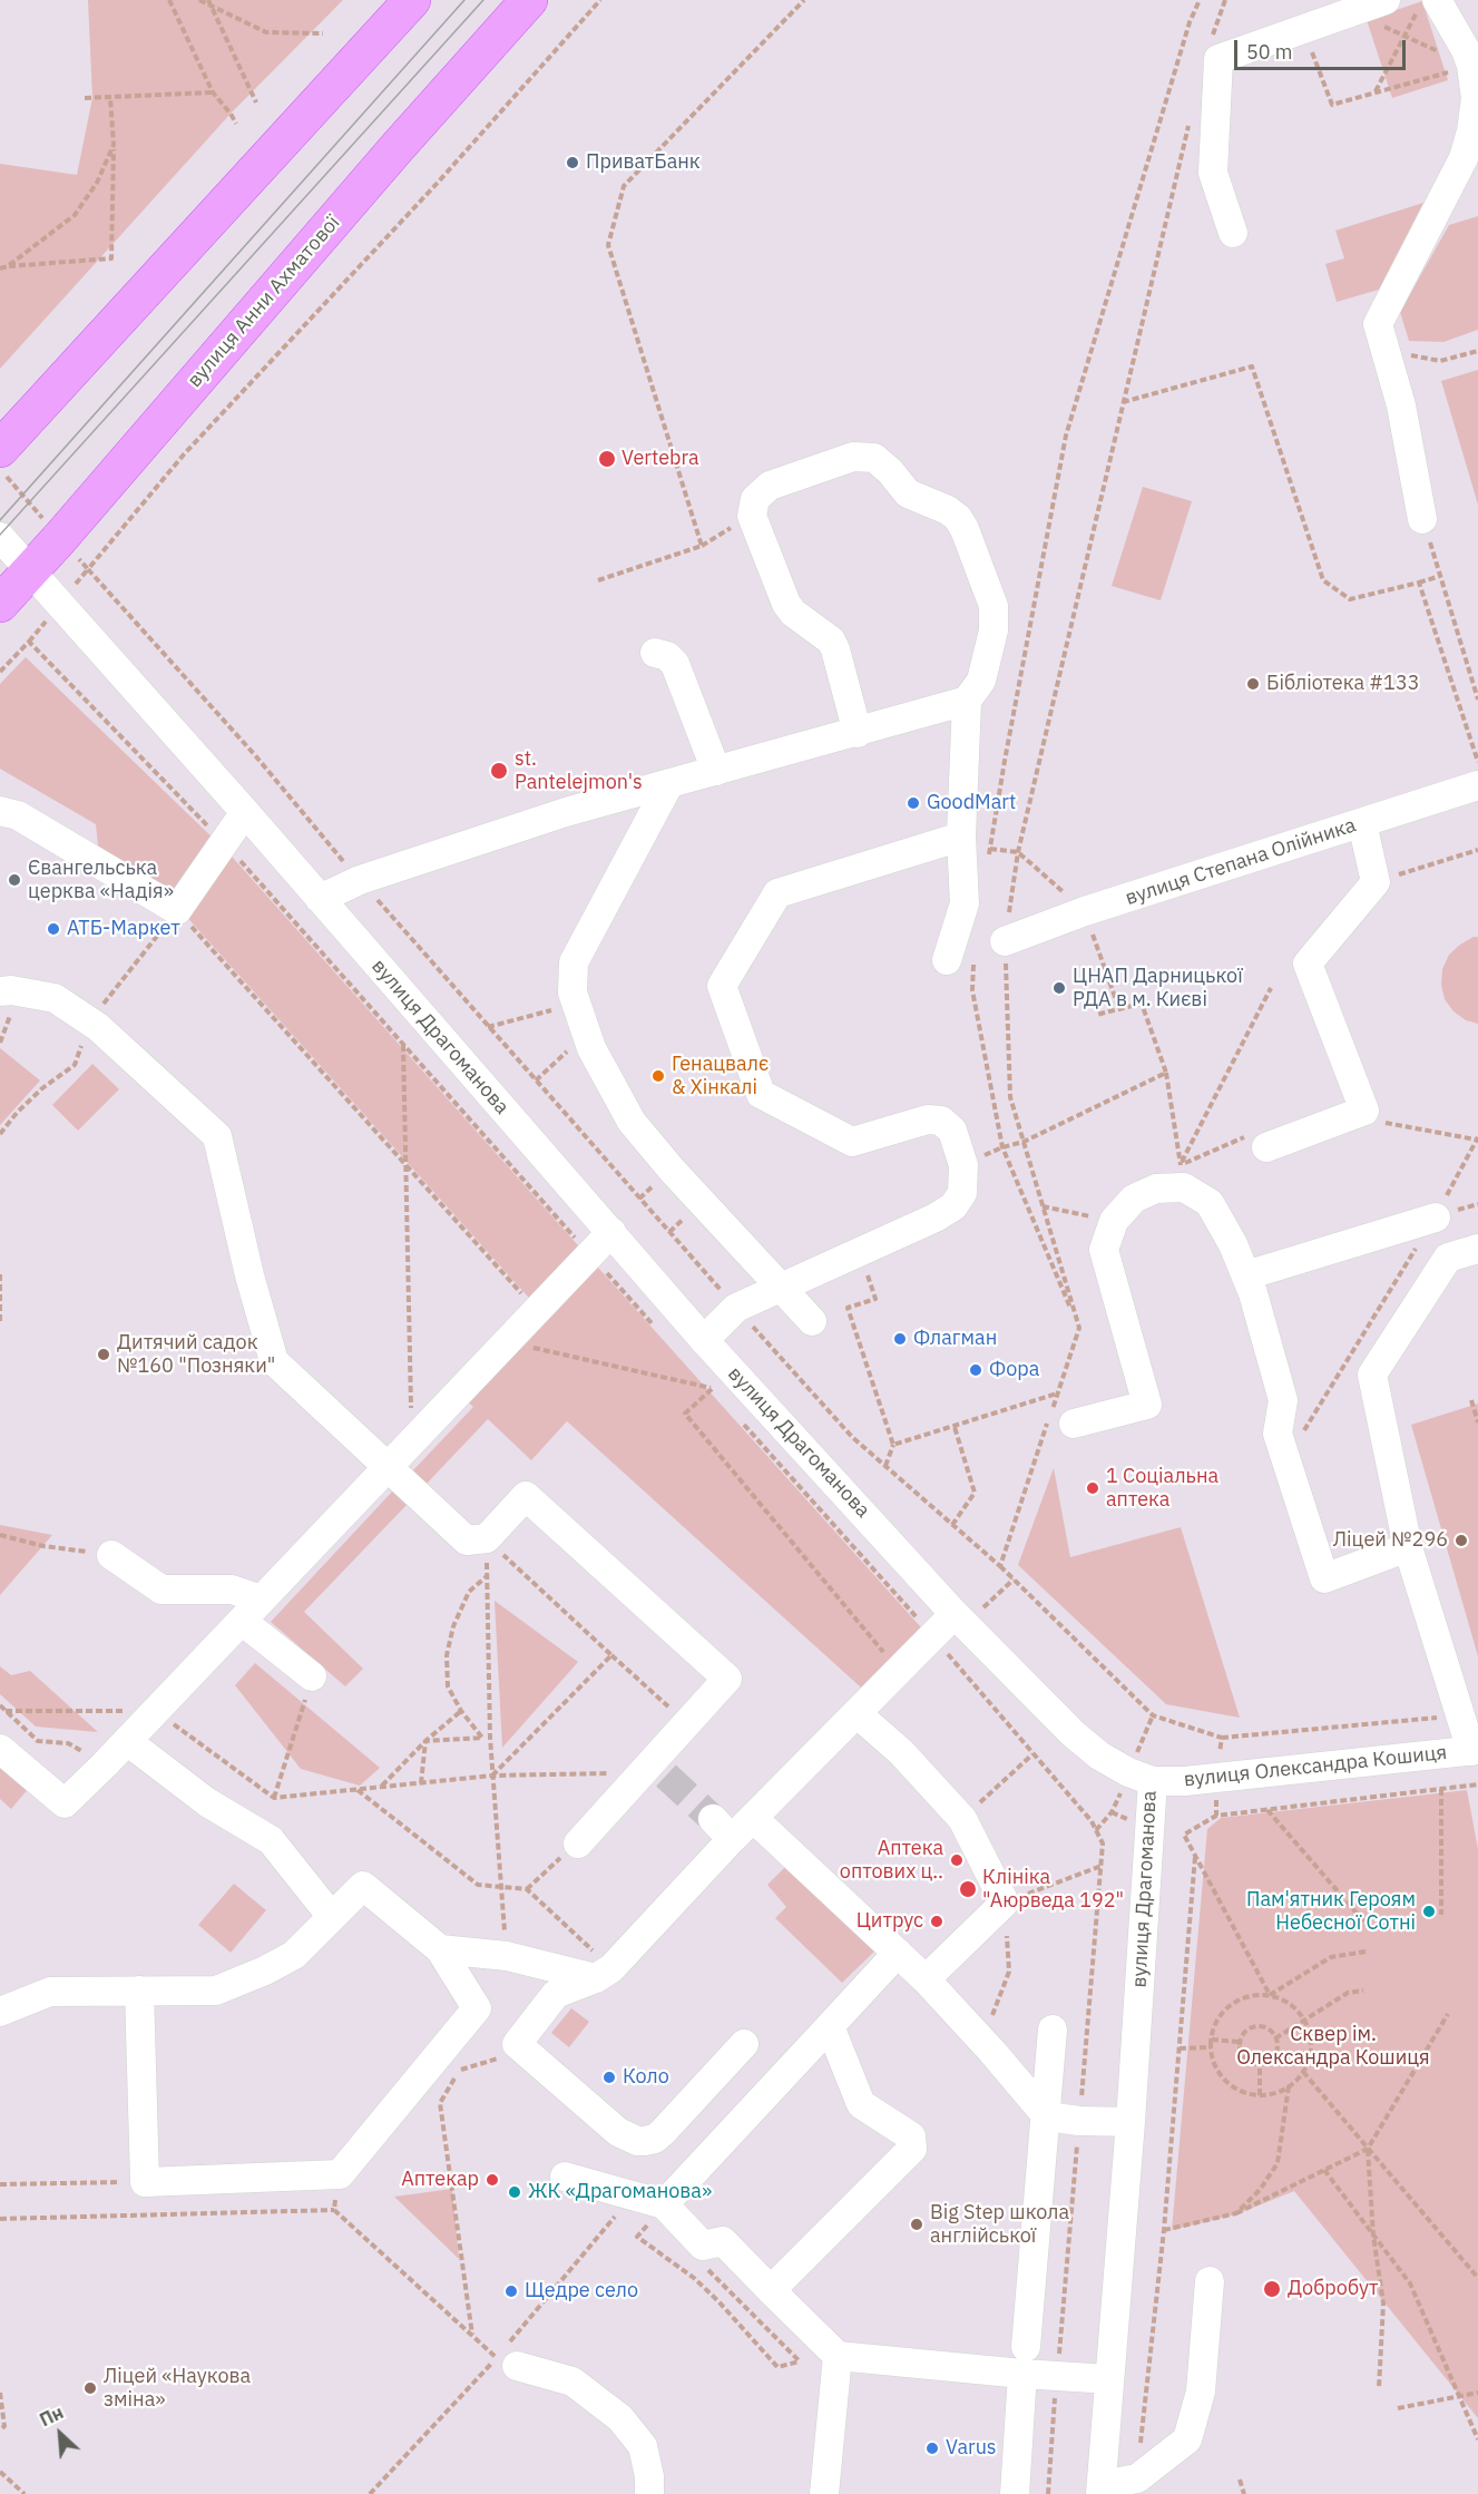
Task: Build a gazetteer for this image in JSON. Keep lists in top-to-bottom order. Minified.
{"streets":{"main road":["вулиця Анни Ахматової"],"street":["вулиця Степана Олійника","вулиця Драгоманова","вулиця Олександра Кошиця"]},"crossings":[["вулиця Анни Ахматової","вулиця Драгоманова"],["вулиця Драгоманова","вулиця Олександра Кошиця"]],"parks":["Сквер ім. Олександра Кошиця"],"places":["ПриватБанк","Vertebra","Бібліотека #133","st. Pantelejmon's","GoodMart","Євангельська церква «Надія»","АТБ-Маркет","ЦНАП Дарницької РДА в м. Києві","Генацвалє & Хінкалі","Флагман","Дитячий садок №160 \"Позняки\"","Фора","1 Соціальна аптека","Ліцей №296","Аптека оптових ц‥","Клініка \"Аюрведа 192\"","Пам'ятник Героям Небесної Сотні","Цитрус","Коло","Аптекар","ЖК «Драгоманова»","Big Step школа англiйськоï","Добробут","Щедре село","Ліцей «Наукова зміна»","Varus"],"scale_bar":"50 m","north":"top left"}
